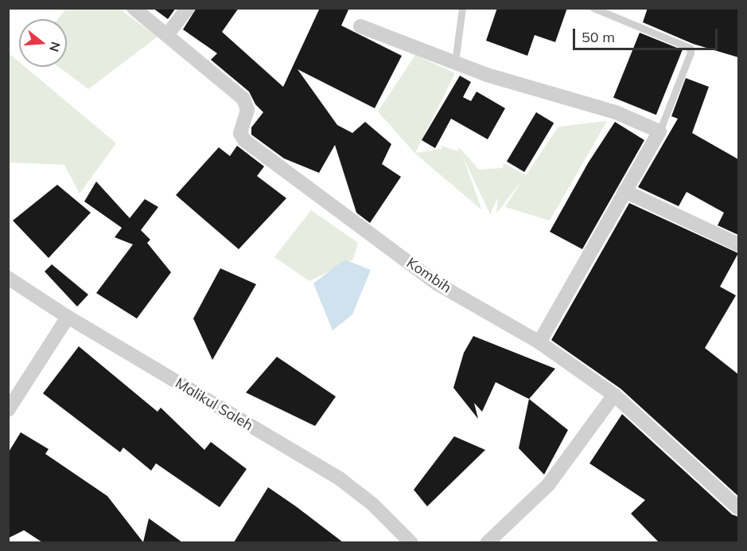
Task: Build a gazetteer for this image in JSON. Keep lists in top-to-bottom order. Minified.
{"streets":{"street":["Kombih","Malikul Saleh"]},"scale_bar":"50 m","north":"right"}
